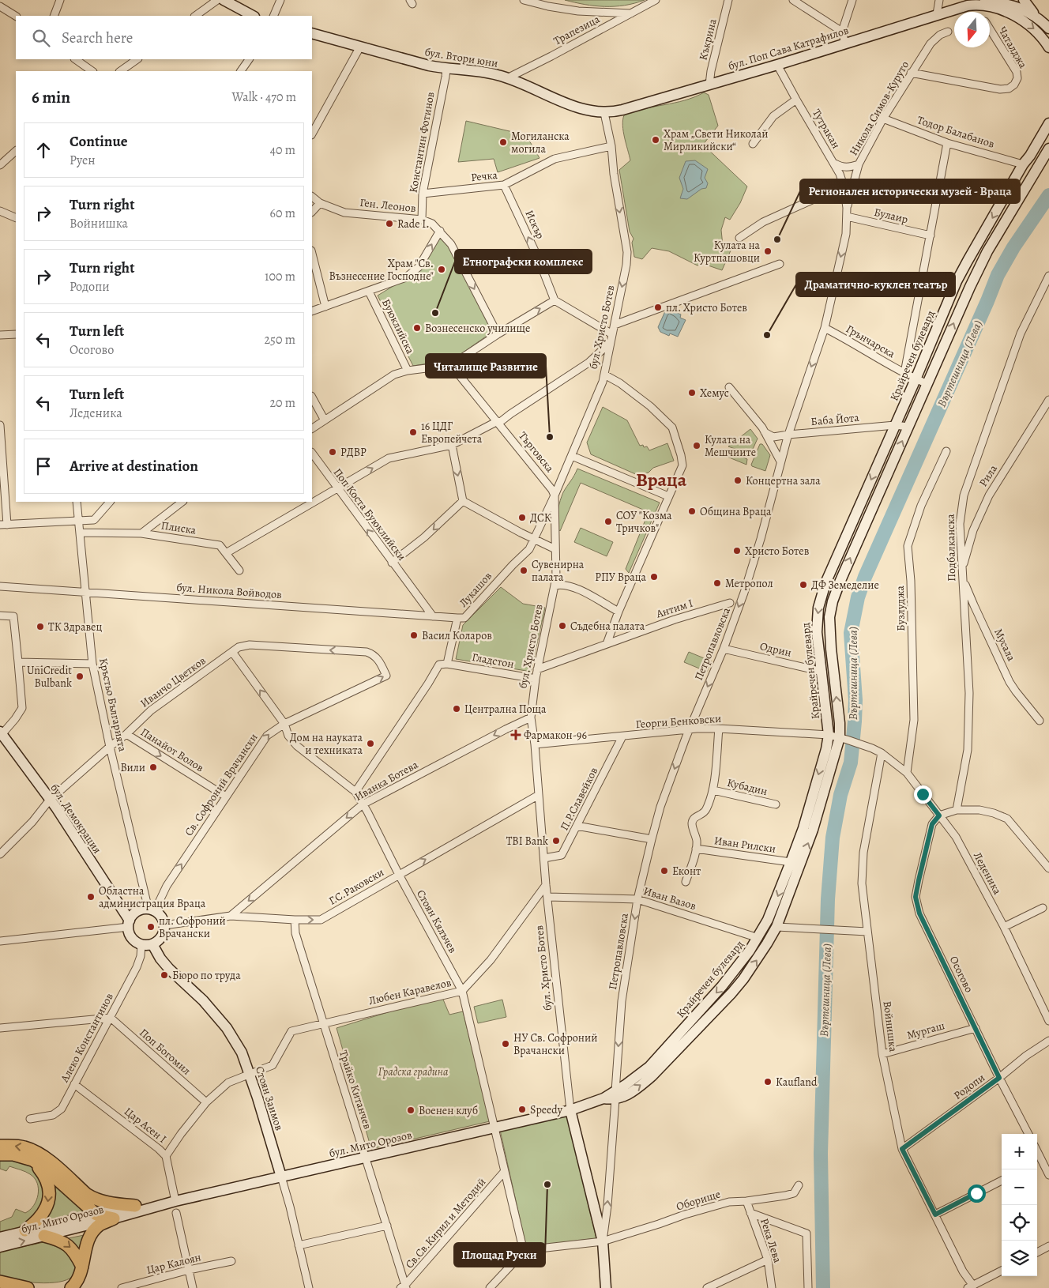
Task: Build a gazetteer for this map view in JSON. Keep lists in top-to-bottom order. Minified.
{"streets":{"street":["Трапезица","Къкрина","Чаталджа","бул. Поп Сава Катрафилов","бул. Втори юни","Никола Симов-Куруто","Тутракан","Тодор Балабанов","Константин Фотинов","Речка","Ген. Леонов","Булаир","Искър","Буюклийска","бул. Христо Ботев","Грънчарска","Крайречен булевард","Баба Йота","Търговска","Рила","Поп Коста Буюклийски","Плиска","Подбалканска","Лукашов","бул. Никола Войводов","Антим I","Бузлуджа","Петропавловска","Мусала","Одрин","Гладстон","Иванчо Цветков","Кръстьо Българията","Георги Бенковски","Панайот Волов","Иванка Ботева","Св. Софроний Врачански","Кубадин","П.Р.Славейков","бул. Демокрация","Иван Рилски","Леденика","Г.С.Раковски","Иван Вазов","Стоян Кялъчев","Осогово","Любен Каравелов","Войнишка","Мургаш","Алеко Константинов","Поп Богомил","Родопи","Трайко Китанчев","Стоян Заимов","Цар Асен I","бул. Мито Орозов","Оборище","Св.Св.Кирил и Методий","Река Лева","Цар Калоян"]},"crossings":[["Трапезица","бул. Втори юни"],["Къкрина","бул. Поп Сава Катрафилов"],["Чаталджа","Никола Симов-Куруто"],["бул. Поп Сава Катрафилов","бул. Втори юни"],["бул. Поп Сава Катрафилов","Тутракан"],["бул. Поп Сава Катрафилов","бул. Христо Ботев"],["бул. Втори юни","Константин Фотинов"],["бул. Втори юни","бул. Христо Ботев"],["Никола Симов-Куруто","Тутракан"],["Никола Симов-Куруто","Тодор Балабанов"],["Никола Симов-Куруто","Петропавловска"],["Тутракан","Петропавловска"],["Тодор Балабанов","Крайречен булевард"],["Константин Фотинов","Речка"],["Константин Фотинов","Ген. Леонов"],["Речка","Искър"],["Речка","бул. Христо Ботев"],["Булаир","Петропавловска"],["бул. Христо Ботев","Търговска"],["бул. Христо Ботев","Лукашов"],["бул. Христо Ботев","Антим I"],["бул. Христо Ботев","Петропавловска"],["бул. Христо Ботев","Гладстон"],["бул. Христо Ботев","Георги Бенковски"],["бул. Христо Ботев","Иванка Ботева"],["бул. Христо Ботев","П.Р.Славейков"],["бул. Христо Ботев","Г.С.Раковски"],["бул. Христо Ботев","Иван Вазов"],["бул. Христо Ботев","Любен Каравелов"],["бул. Христо Ботев","бул. Мито Орозов"],["бул. Христо Ботев","Оборище"],["Грънчарска","Крайречен булевард"],["Грънчарска","Петропавловска"],["Крайречен булевард","Баба Йота"],["Крайречен булевард","Петропавловска"],["Крайречен булевард","Одрин"],["Крайречен булевард","Георги Бенковски"],["Крайречен булевард","Иван Рилски"],["Крайречен булевард","Иван Вазов"],["Баба Йота","Петропавловска"],["Търговска","Лукашов"],["Рила","Подбалканска"],["Рила","Мусала"],["Поп Коста Буюклийски","бул. Никола Войводов"],["Плиска","Кръстьо Българията"],["Подбалканска","Мусала"],["Лукашов","бул. Никола Войводов"],["Лукашов","Гладстон"],["бул. Никола Войводов","Кръстьо Българията"],["Бузлуджа","Леденика"],["Петропавловска","Одрин"],["Петропавловска","Георги Бенковски"],["Петропавловска","Иван Вазов"],["Петропавловска","Оборище"],["Иванчо Цветков","Кръстьо Българията"],["Иванчо Цветков","Панайот Волов"],["Иванчо Цветков","Св. Софроний Врачански"],["Иванчо Цветков","бул. Демокрация"],["Иванчо Цветков","Стоян Кялъчев"],["Кръстьо Българията","Св. Софроний Врачански"],["Кръстьо Българията","бул. Демокрация"],["Кръстьо Българията","Г.С.Раковски"],["Кръстьо Българията","Алеко Константинов"],["Кръстьо Българията","Стоян Заимов"],["Георги Бенковски","П.Р.Славейков"],["Георги Бенковски","Леденика"],["Панайот Волов","Св. Софроний Врачански"],["Иванка Ботева","Г.С.Раковски"],["Иванка Ботева","Стоян Кялъчев"],["Св. Софроний Врачански","бул. Демокрация"],["Св. Софроний Врачански","Г.С.Раковски"],["Св. Софроний Врачански","Стоян Кялъчев"],["Св. Софроний Врачански","Алеко Константинов"],["Св. Софроний Врачански","Стоян Заимов"],["бул. Демокрация","Г.С.Раковски"],["бул. Демокрация","Алеко Константинов"],["бул. Демокрация","Стоян Заимов"],["Леденика","Осогово"],["Леденика","Войнишка"],["Г.С.Раковски","Стоян Кялъчев"],["Г.С.Раковски","Алеко Константинов"],["Г.С.Раковски","Трайко Китанчев"],["Г.С.Раковски","Стоян Заимов"],["Стоян Кялъчев","Любен Каравелов"],["Стоян Кялъчев","бул. Мито Орозов"],["Стоян Кялъчев","Оборище"],["Стоян Кялъчев","Св.Св.Кирил и Методий"],["Осогово","Мургаш"],["Осогово","Родопи"],["Любен Каравелов","Поп Богомил"],["Любен Каравелов","Трайко Китанчев"],["Любен Каравелов","Стоян Заимов"],["Любен Каравелов","Цар Асен I"],["Войнишка","Мургаш"],["Войнишка","Родопи"],["Алеко Константинов","Поп Богомил"],["Алеко Константинов","Стоян Заимов"],["Алеко Константинов","Цар Асен I"],["Трайко Китанчев","бул. Мито Орозов"],["Трайко Китанчев","Св.Св.Кирил и Методий"],["Стоян Заимов","бул. Мито Орозов"],["Цар Асен I","бул. Мито Орозов"],["Оборище","Река Лева"]],"one_way":["Ген. Леонов","Искър","Поп Коста Буюклийски","Панайот Волов","Иванка Ботева","Св. Софроний Врачански","Г.С.Раковски"],"districts":["Враца"],"water":["Въртешница (Лева)"],"parks":["Градска градина"],"places":{"other":["Храм „Свети Николай Мирликийски“","Могиланска могила","Rade I.","Регионален исторически музей - Враца","Кулата на Куртпашовци","Храм \"Св. Възнесение Господне\"","пл. Христо Ботев","Етнографски комплекс","Вознесенско училище","Драматично-куклен театър","Хемус","16 ЦДГ Европейчета","Читалище Развитие","Кулата на Мешчиите","РДВР","Концертна зала","Община Враца","ДСК","СОУ \"Козма Тричков\"","Христо Ботев","Сувенирна палата","РПУ Враца","Метропол","ДФ Земеделие","Съдебна палата","ТК Здравец","Васил Коларов","UniCredit Bulbank","Централна Поща","Дом на науката и техниката","Вили","TBI Bank","Еконт","Областна администрация Враца","пл. Софроний Врачански","Бюро по труда","НУ Св. Софроний Врачански","Kaufland","Speedy","Военен клуб","Площад Руски"],"health":["Фармакон-96"]},"north":"bottom","page":{"search":"Search here","heading":["6 min","Walk · 470 m"],"list":[["Continue","Руен","40 m"],["Turn right","Войнишка","60 m"],["Turn right","Родопи","100 m"],["Turn left","Осогово","250 m"],["Turn left","Леденика","20 m"],"Arrive at destination"],"map_buttons":["+","−"]}}
